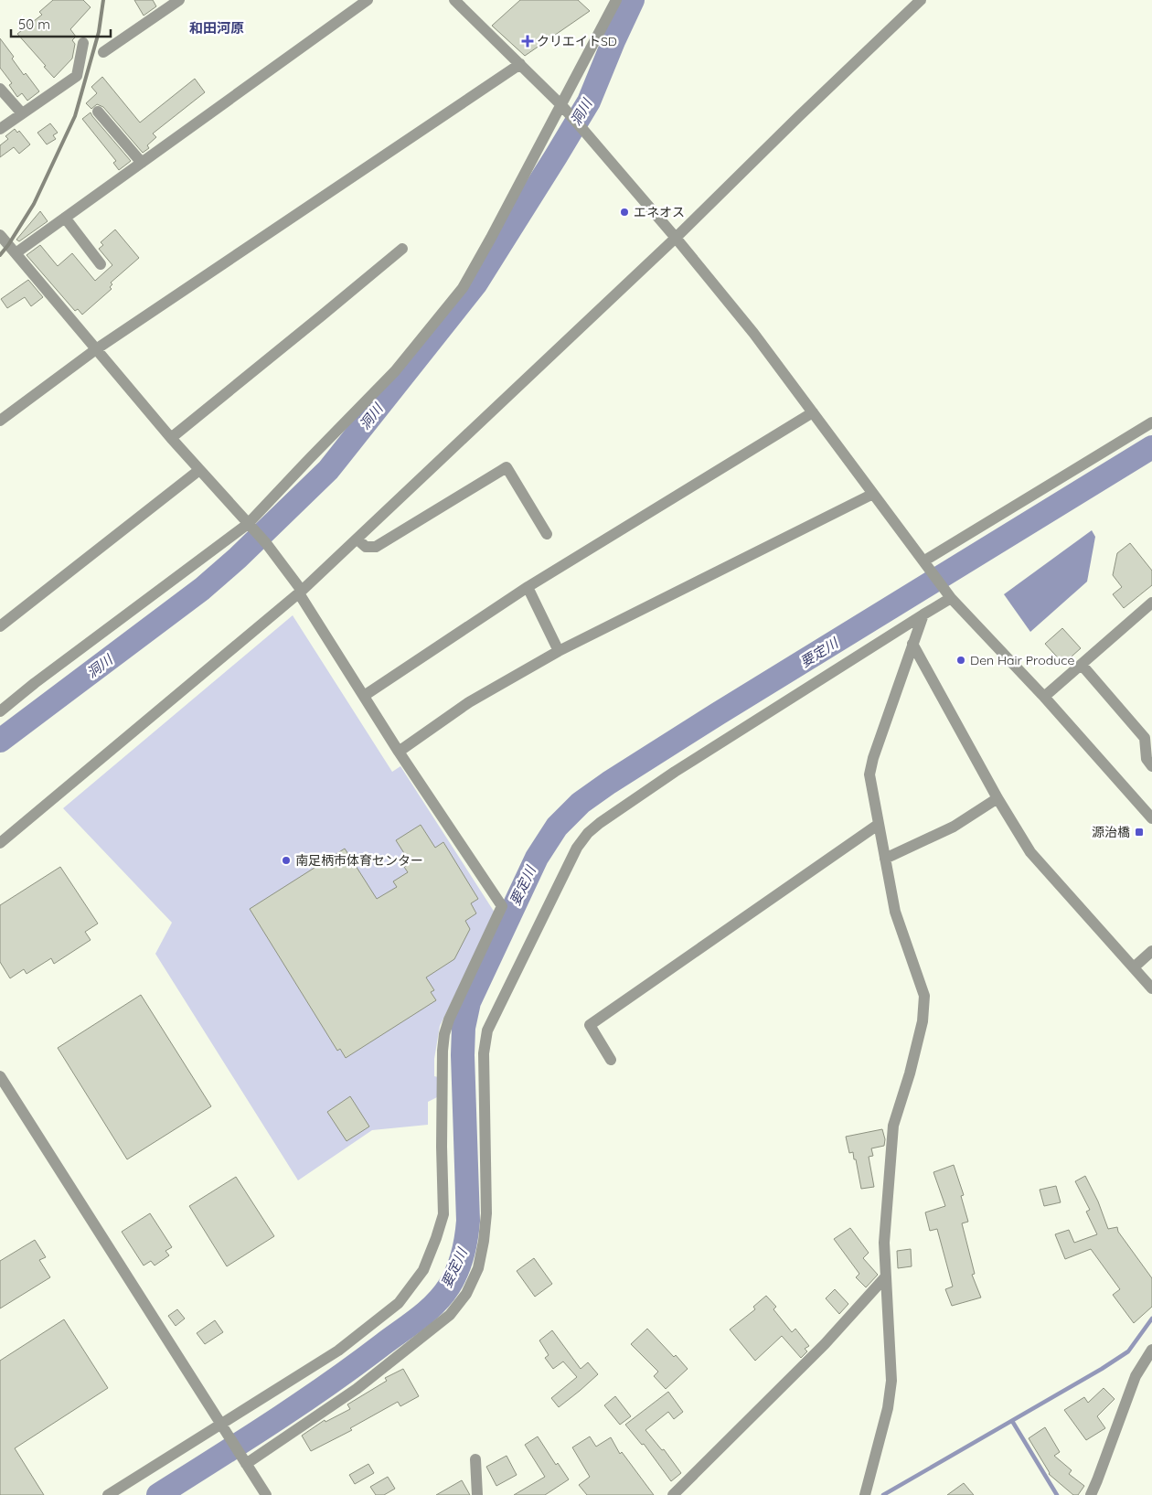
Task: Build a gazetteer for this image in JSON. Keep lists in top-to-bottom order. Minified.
{"districts":["和田河原"],"water":["洞川","要定川"],"places":{"health":["クリエイトSD"],"other":["エネオス","Den Hair Produce","南足柄市体育センター"],"transit":["源治橋"]},"scale_bar":"50 m"}
